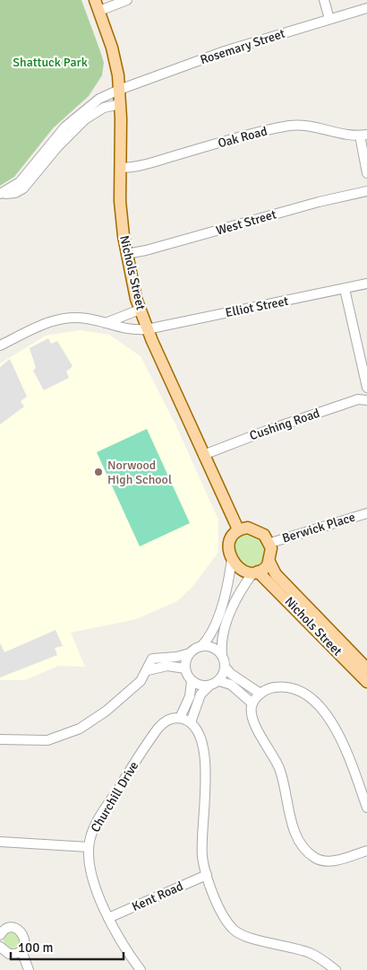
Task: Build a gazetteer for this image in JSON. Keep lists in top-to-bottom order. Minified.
{"streets":{"main road":["Nichols Street"],"street":["Rosemary Street","Oak Road","West Street","Elliot Street","Cushing Road","Berwick Place","Churchill Drive","Kent Road"]},"crossings":[["Rosemary Street","Nichols Street"],["Oak Road","Nichols Street"],["West Street","Nichols Street"],["Nichols Street","Elliot Street"],["Nichols Street","Cushing Road"],["Nichols Street","Berwick Place"],["Churchill Drive","Kent Road"]],"parks":["Shattuck Park"],"places":["Norwood High School"],"scale_bar":"100 m"}
